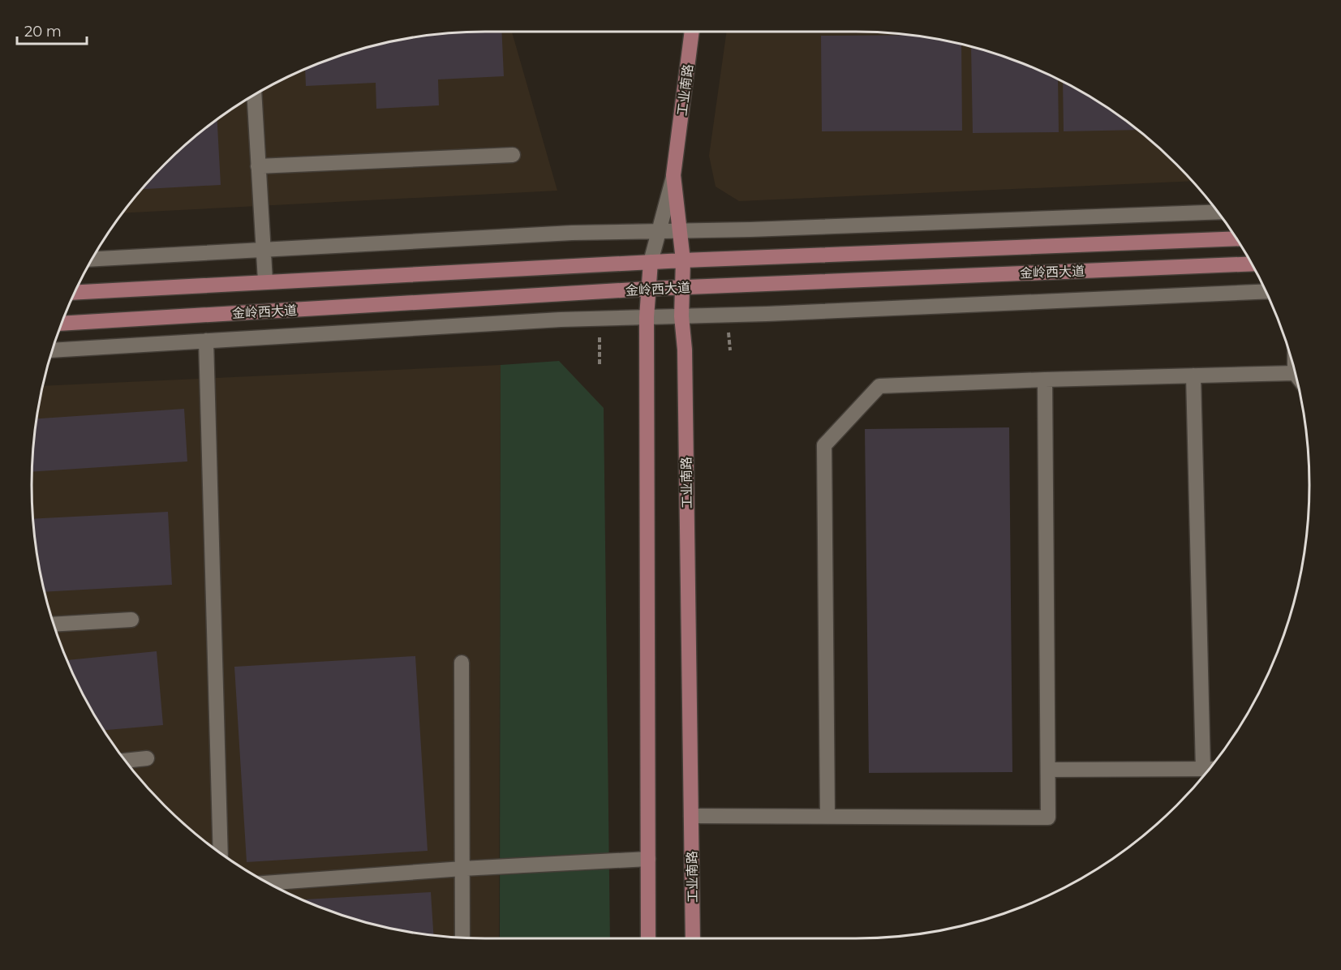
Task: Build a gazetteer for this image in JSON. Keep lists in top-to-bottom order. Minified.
{"streets":{"main road":["工业南路","金岭西大道"]},"crossings":[["工业南路","金岭西大道"]],"scale_bar":"20 m"}
